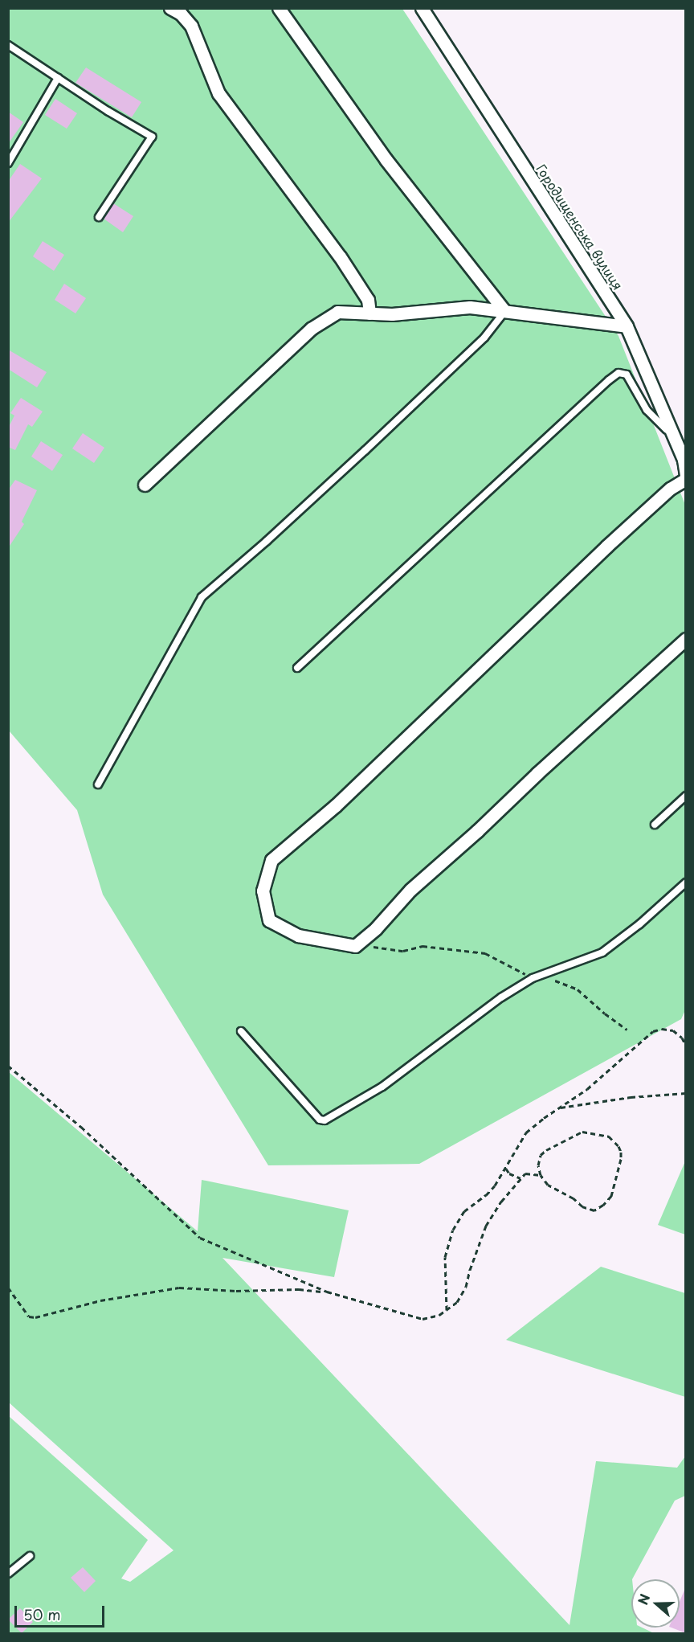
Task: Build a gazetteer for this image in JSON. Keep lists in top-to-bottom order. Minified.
{"streets":{"street":["Городищенська вулиця"]},"scale_bar":"50 m","north":"left"}
